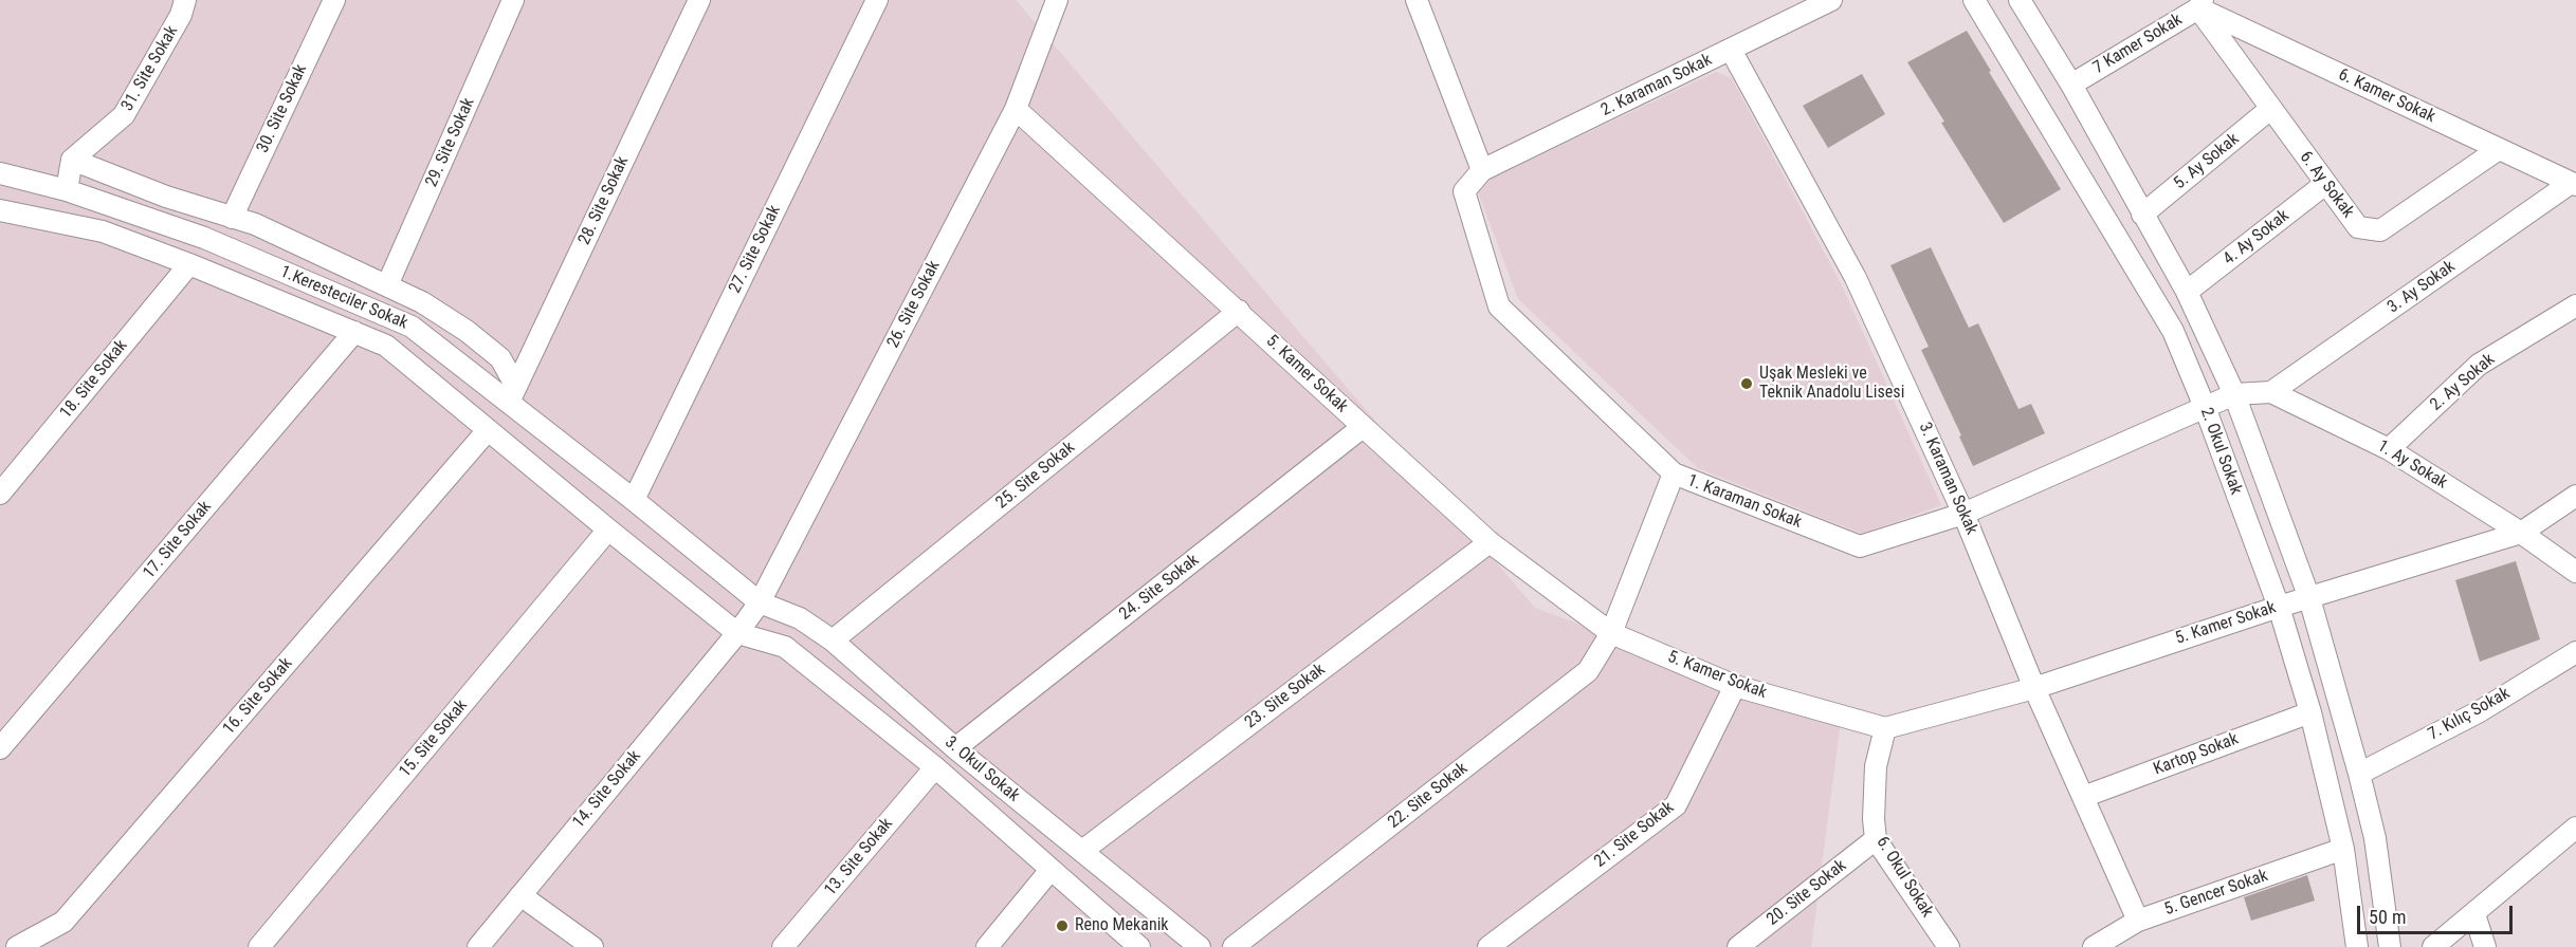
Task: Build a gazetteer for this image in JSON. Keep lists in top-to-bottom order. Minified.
{"streets":{"street":["7 Kamer Sokak","31. Site Sokak","2. Karaman Sokak","6. Kamer Sokak","30. Site Sokak","29. Site Sokak","5. Ay Sokak","6. Ay Sokak","28. Site Sokak","4. Ay Sokak","27. Site Sokak","3. Ay Sokak","1.Keresteciler Sokak","26. Site Sokak","5. Kamer Sokak","18. Site Sokak","2. Ay Sokak","2. Okul Sokak","1. Ay Sokak","25. Site Sokak","3. Karaman Sokak","1. Karaman Sokak","17. Site Sokak","24. Site Sokak","16. Site Sokak","23. Site Sokak","7. Kılıç Sokak","15. Site Sokak","Kartop Sokak","3. Okul Sokak","14. Site Sokak","22. Site Sokak","21. Site Sokak","13. Site Sokak","6. Okul Sokak","20. Site Sokak","5. Gencer Sokak"]},"crossings":[["7 Kamer Sokak","6. Kamer Sokak"],["7 Kamer Sokak","6. Ay Sokak"],["7 Kamer Sokak","2. Okul Sokak"],["2. Karaman Sokak","3. Karaman Sokak"],["2. Karaman Sokak","1. Karaman Sokak"],["6. Kamer Sokak","6. Ay Sokak"],["6. Kamer Sokak","3. Ay Sokak"],["5. Ay Sokak","6. Ay Sokak"],["5. Ay Sokak","2. Okul Sokak"],["6. Ay Sokak","4. Ay Sokak"],["28. Site Sokak","1.Keresteciler Sokak"],["4. Ay Sokak","2. Okul Sokak"],["27. Site Sokak","1.Keresteciler Sokak"],["3. Ay Sokak","1. Ay Sokak"],["1.Keresteciler Sokak","26. Site Sokak"],["1.Keresteciler Sokak","18. Site Sokak"],["1.Keresteciler Sokak","17. Site Sokak"],["1.Keresteciler Sokak","16. Site Sokak"],["1.Keresteciler Sokak","15. Site Sokak"],["1.Keresteciler Sokak","3. Okul Sokak"],["1.Keresteciler Sokak","14. Site Sokak"],["26. Site Sokak","5. Kamer Sokak"],["26. Site Sokak","3. Okul Sokak"],["26. Site Sokak","14. Site Sokak"],["5. Kamer Sokak","2. Okul Sokak"],["5. Kamer Sokak","1. Ay Sokak"],["5. Kamer Sokak","25. Site Sokak"],["5. Kamer Sokak","3. Karaman Sokak"],["5. Kamer Sokak","24. Site Sokak"],["5. Kamer Sokak","23. Site Sokak"],["5. Kamer Sokak","22. Site Sokak"],["5. Kamer Sokak","21. Site Sokak"],["5. Kamer Sokak","6. Okul Sokak"],["2. Ay Sokak","1. Ay Sokak"],["2. Okul Sokak","1. Ay Sokak"],["2. Okul Sokak","1. Karaman Sokak"],["2. Okul Sokak","7. Kılıç Sokak"],["2. Okul Sokak","Kartop Sokak"],["2. Okul Sokak","5. Gencer Sokak"],["1. Ay Sokak","1. Karaman Sokak"],["25. Site Sokak","3. Okul Sokak"],["3. Karaman Sokak","1. Karaman Sokak"],["3. Karaman Sokak","Kartop Sokak"],["3. Karaman Sokak","5. Gencer Sokak"],["1. Karaman Sokak","22. Site Sokak"],["24. Site Sokak","3. Okul Sokak"],["23. Site Sokak","3. Okul Sokak"],["3. Okul Sokak","14. Site Sokak"],["3. Okul Sokak","13. Site Sokak"],["6. Okul Sokak","20. Site Sokak"]],"places":["Uşak Mesleki ve Teknik Anadolu Lisesi","Reno Mekanik"],"scale_bar":"50 m"}
